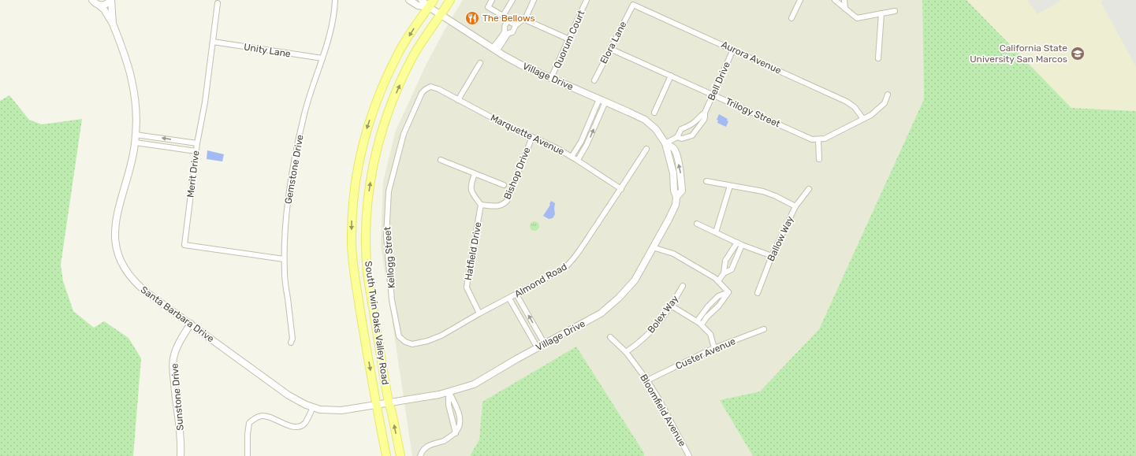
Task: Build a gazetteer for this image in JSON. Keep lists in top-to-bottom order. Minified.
{"streets":{"main road":["South Twin Oaks Valley Road"],"street":["Quorum Court","Elora Lane","Unity Lane","Aurora Avenue","Village Drive","Bell Drive","Trilogy Street","Marquette Avenue","Gemstone Drive","Bishop Drive","Merit Drive","Ballow Way","Hatfield Drive","Kellogg Street","Almond Road","Santa Barbara Drive","Bolex Way","Custer Avenue","Sunstone Drive","Bloomfield Avenue"]},"crossings":[["Quorum Court","Village Drive"],["Elora Lane","Aurora Avenue"],["Elora Lane","Trilogy Street"],["Unity Lane","Gemstone Drive"],["Unity Lane","Merit Drive"],["Aurora Avenue","Bell Drive"],["Village Drive","Santa Barbara Drive"],["Village Drive","South Twin Oaks Valley Road"],["Bell Drive","Trilogy Street"],["Marquette Avenue","Bishop Drive"],["Marquette Avenue","Kellogg Street"],["Marquette Avenue","Almond Road"],["Gemstone Drive","Merit Drive"],["Bishop Drive","Hatfield Drive"],["Hatfield Drive","Almond Road"],["Kellogg Street","Almond Road"],["Santa Barbara Drive","South Twin Oaks Valley Road"],["Santa Barbara Drive","Sunstone Drive"],["Bolex Way","Bloomfield Avenue"],["Custer Avenue","Bloomfield Avenue"]],"places":{"restaurant":["The Bellows"],"school or university":["California State University San Marcos"]}}
